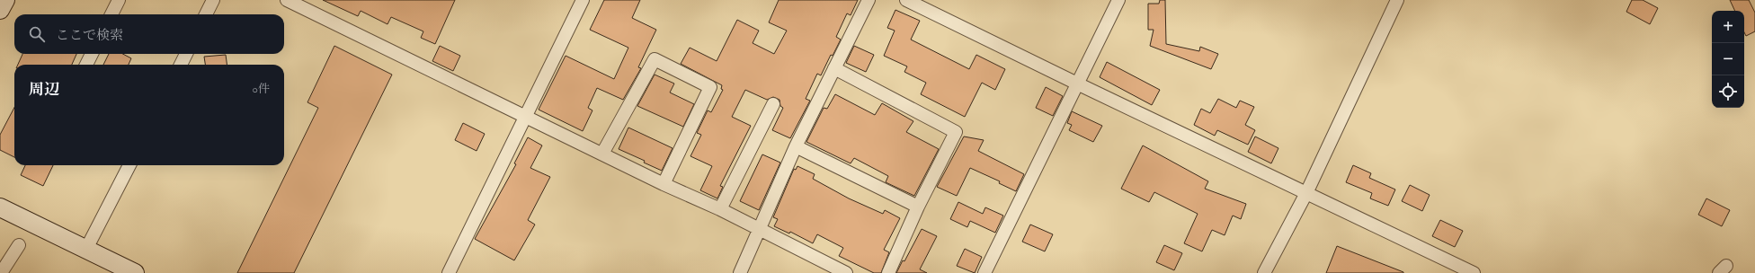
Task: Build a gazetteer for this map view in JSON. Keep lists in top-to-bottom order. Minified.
{"page":{"map_buttons":["+","−"],"search":"ここで検索","heading":["周辺","0件"]}}
